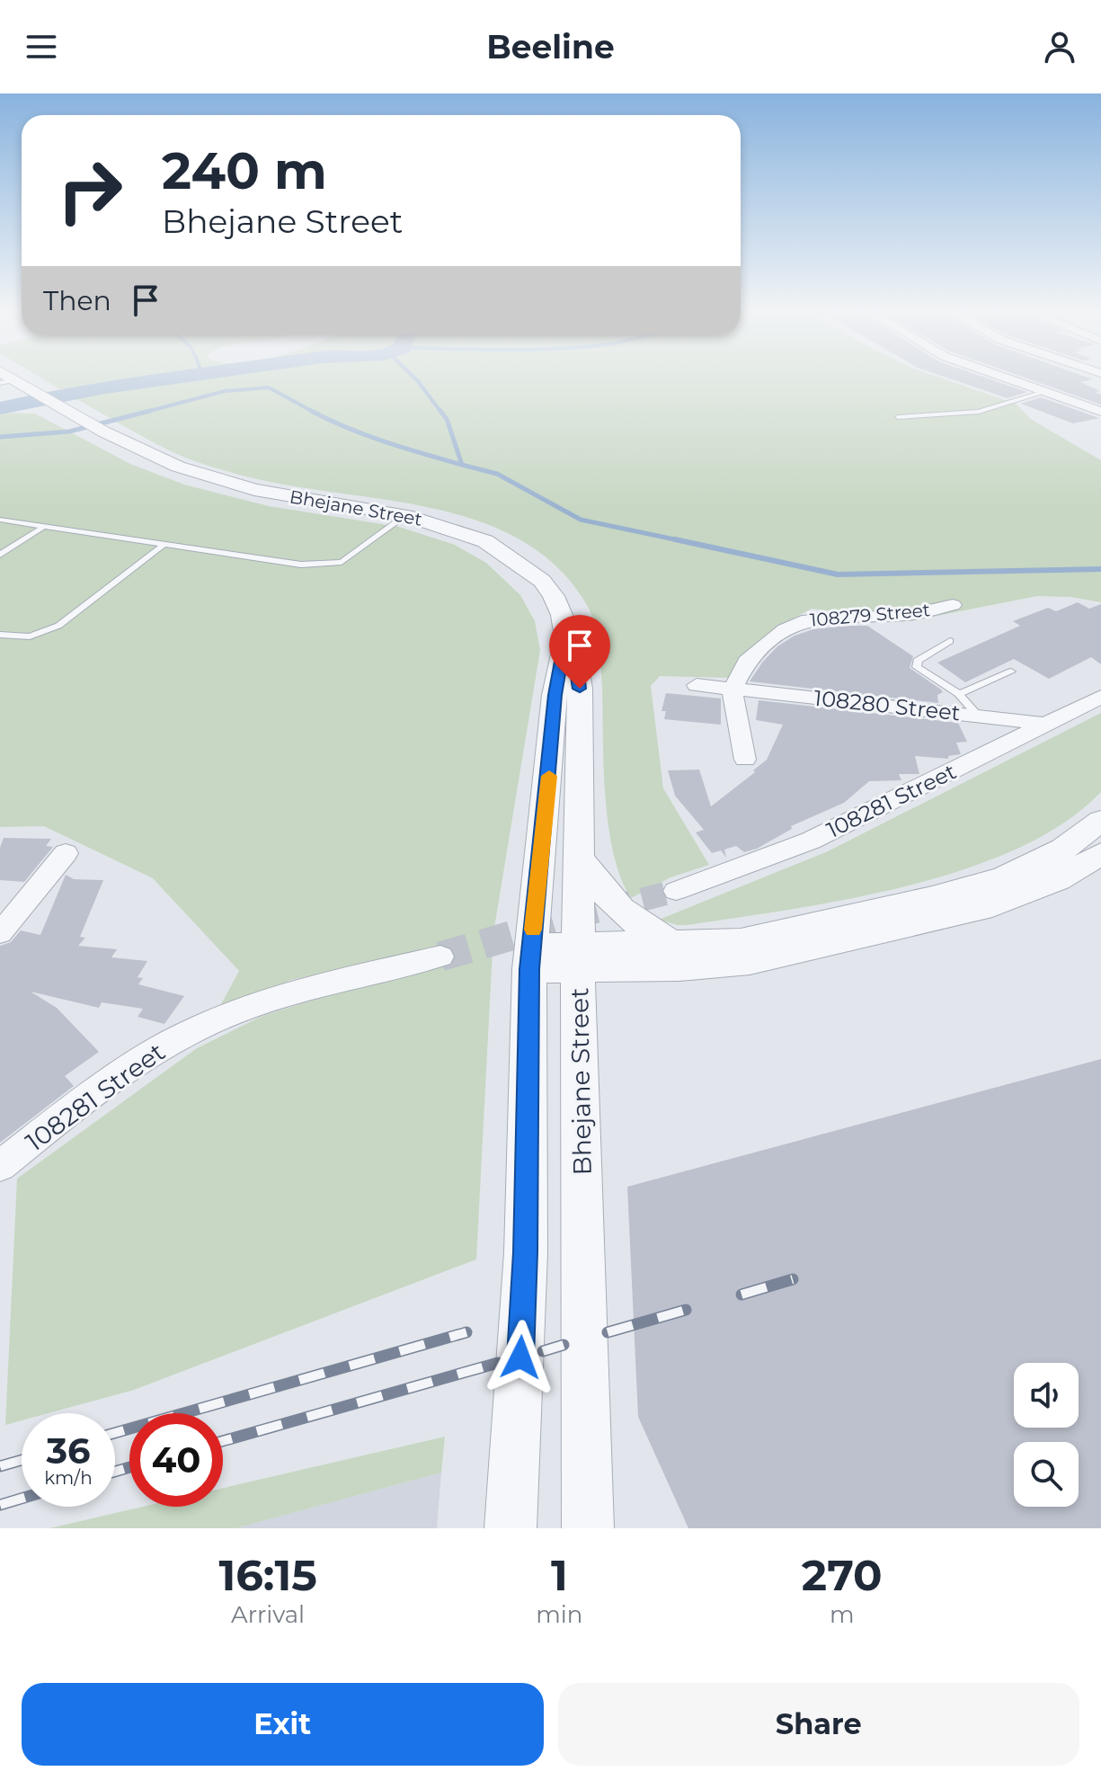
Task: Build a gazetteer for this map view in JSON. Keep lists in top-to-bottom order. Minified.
{"streets":{"street":["Bhejane Street","108279 Street","108280 Street","108281 Street"]},"crossings":[["108279 Street","108280 Street"],["108280 Street","108281 Street"]],"page":{"header":"Beeline","turn":["240 m","Bhejane Street"],"then":"Then","speed":"36 km/h","limit":"40","eta":["16:15","Arrival","1","min","270","m"],"buttons":["Exit","Share"]}}
